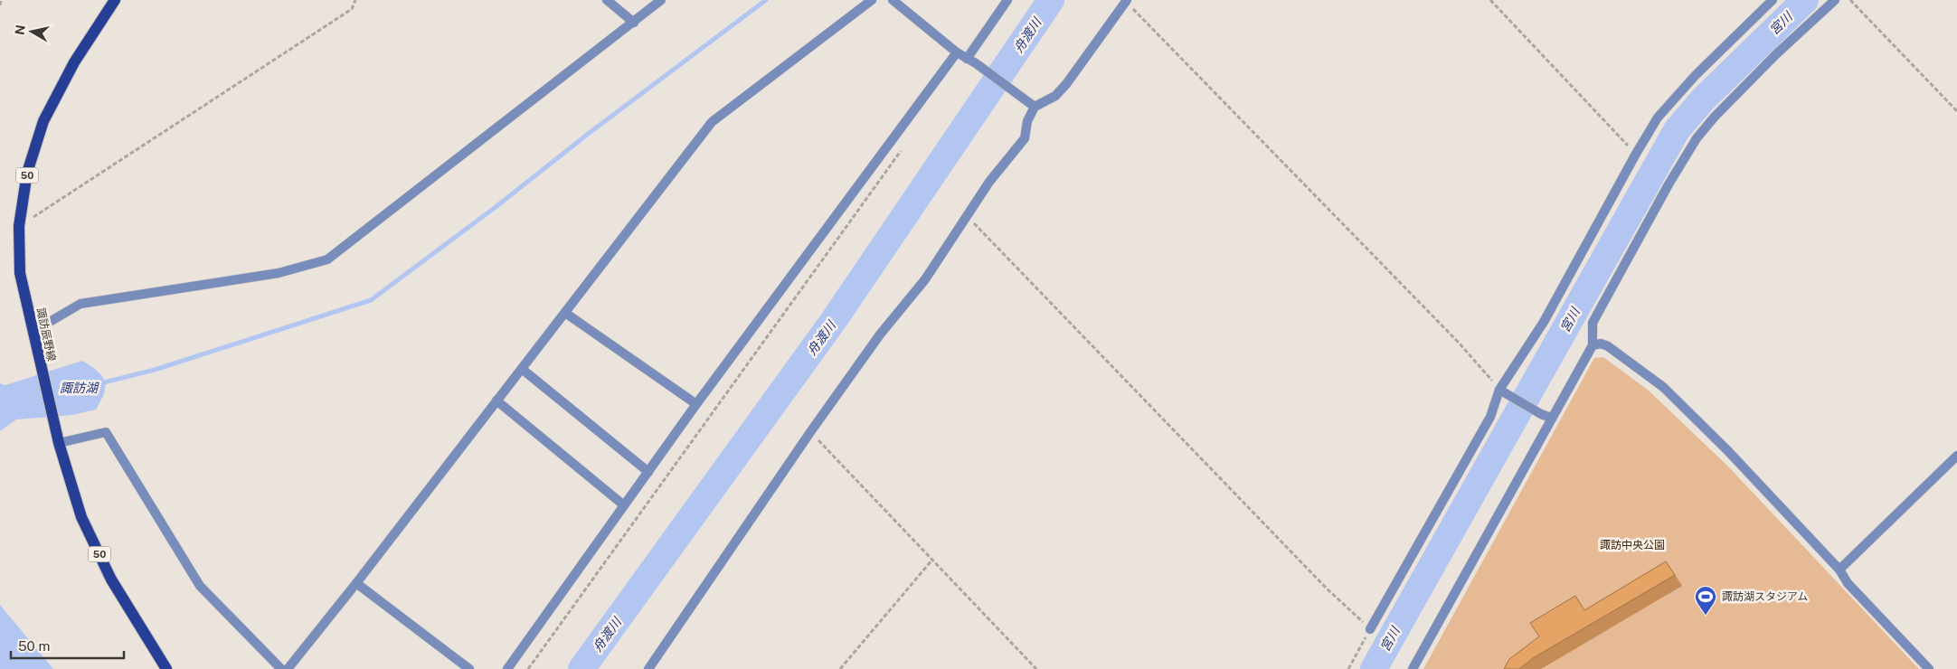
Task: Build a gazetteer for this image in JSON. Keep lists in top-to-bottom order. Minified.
{"streets":{"main road":["50","諏訪辰野線"]},"water":["宮川","舟渡川","諏訪湖"],"parks":["諏訪中央公園"],"places":{"sports":["諏訪湖スタジアム"]},"scale_bar":"50 m","north":"left"}
